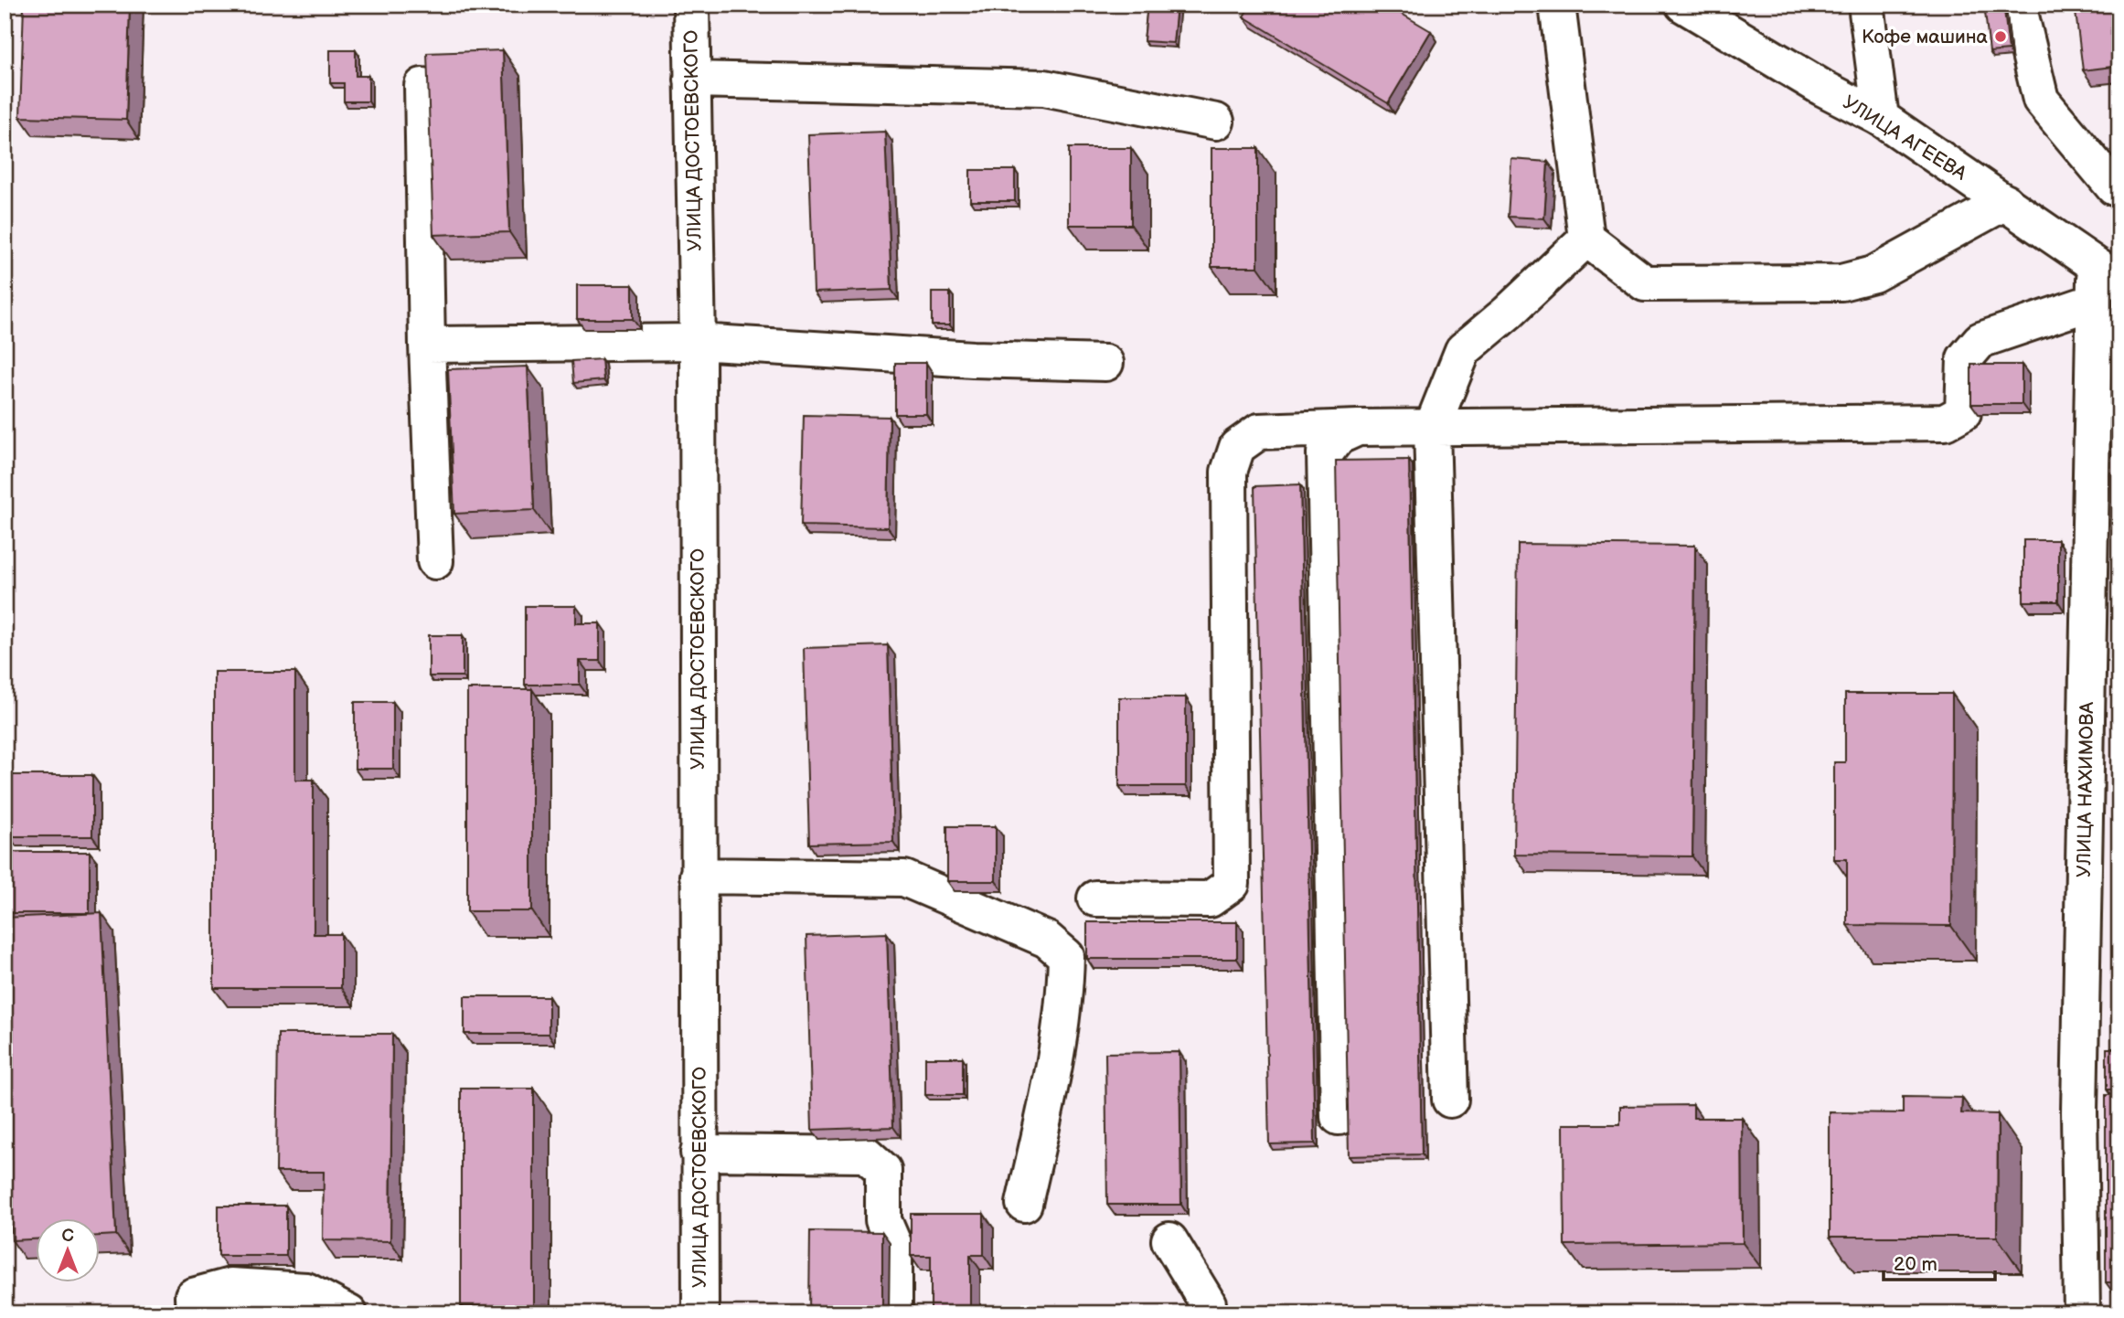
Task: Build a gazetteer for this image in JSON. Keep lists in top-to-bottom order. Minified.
{"streets":{"main road":["УЛИЦА АГЕЕВА","УЛИЦА ДОСТОЕВСКОГО","УЛИЦА НАХИМОВА"]},"crossings":[["УЛИЦА АГЕЕВА","УЛИЦА НАХИМОВА"]],"places":["Кофе машина"],"scale_bar":"20 m","north":"top"}
